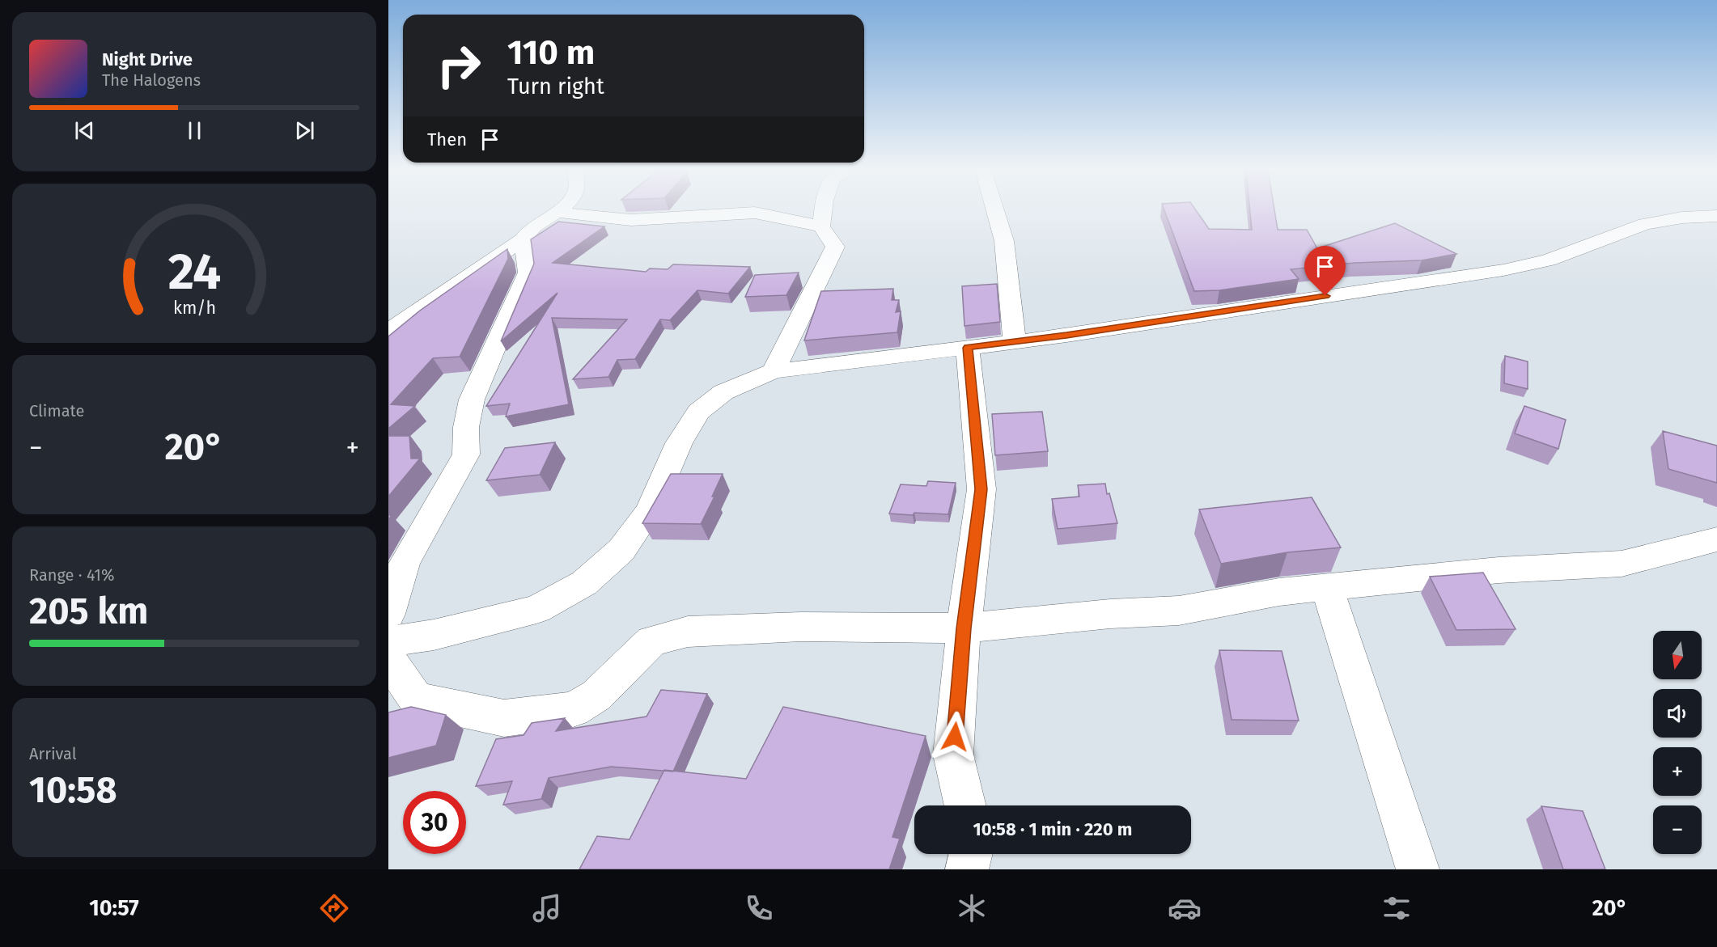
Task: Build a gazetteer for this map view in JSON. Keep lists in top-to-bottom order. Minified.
{"north":"bottom","page":{"turn":["110 m","Turn right"],"song":["Night Drive","The Halogens"],"then":"Then","tile":["Climate",["Range · 41%","205 km"],["Arrival","10:58"]],"heat":["−","20°","+"],"map_buttons":["+","−"],"limit":"30","trip":"10:58 · 1 min · 220 m","tabs":["10:57","20°"],"gauge":["24","km/h"]}}
